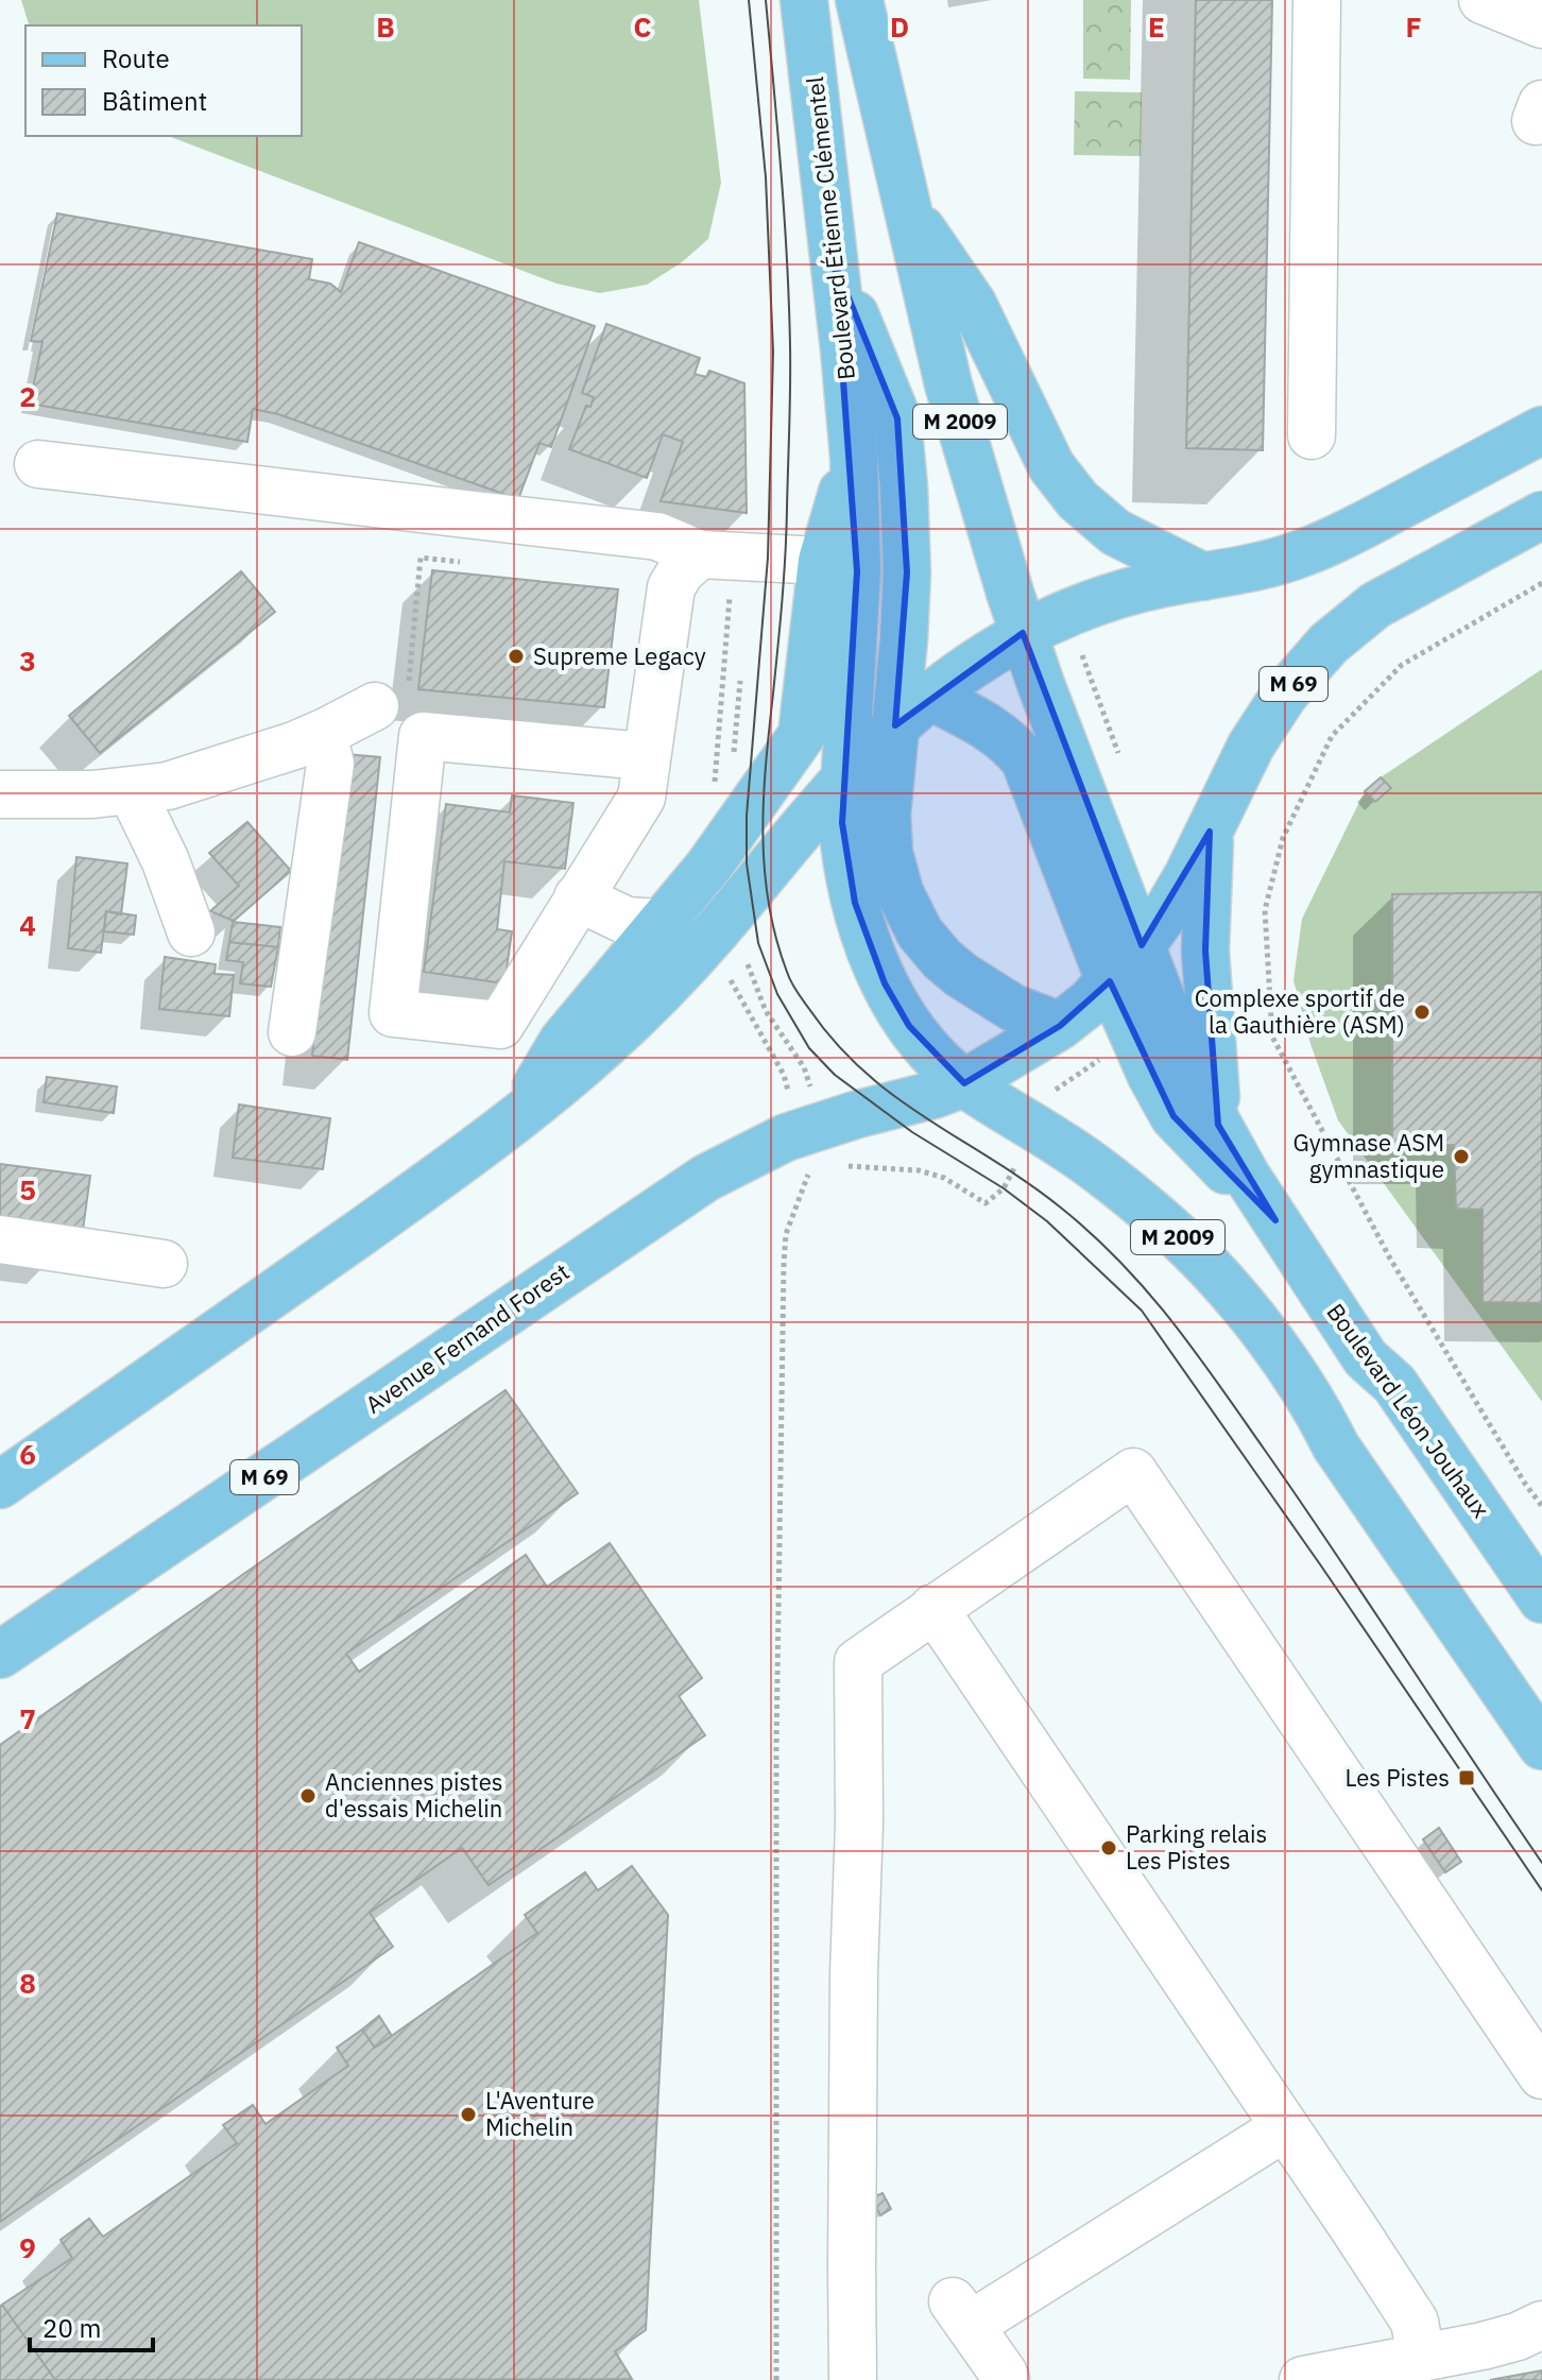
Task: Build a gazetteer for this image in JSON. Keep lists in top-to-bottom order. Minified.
{"streets":{"main road":["Boulevard Étienne Clémentel","M 2009","M 69","Avenue Fernand Forest","Boulevard Léon Jouhaux"]},"crossings":[["Boulevard Étienne Clémentel","M 2009"],["M 2009","M 69"],["M 2009","Avenue Fernand Forest"],["M 2009","Boulevard Léon Jouhaux"],["M 69","Avenue Fernand Forest"]],"places":{"other":["Supreme Legacy","Complexe sportif de la Gauthière (ASM)","Gymnase ASM gymnastique","Anciennes pistes d'essais Michelin","Parking relais Les Pistes","L'Aventure Michelin"],"transit":["Les Pistes"]},"legend":["Route","Bâtiment"],"scale_bar":"20 m","grid":{"columns":["B","C","D","E","F"],"rows":["2","3","4","5","6","7","8","9"]}}
